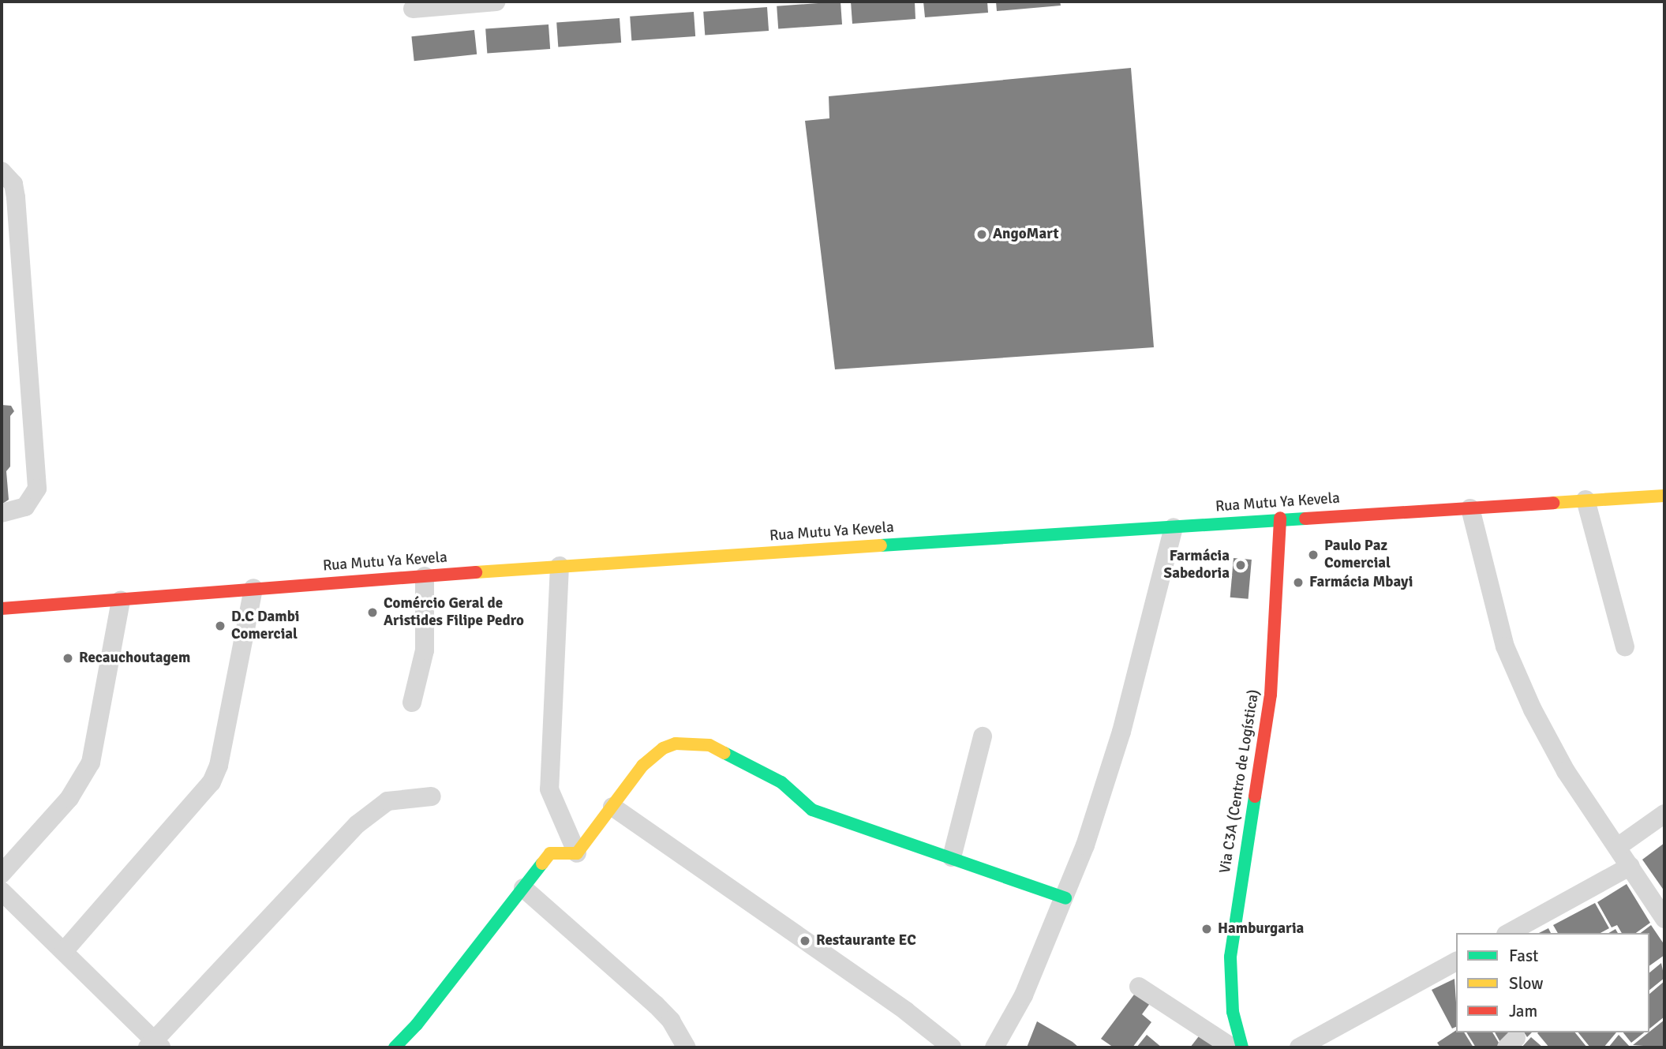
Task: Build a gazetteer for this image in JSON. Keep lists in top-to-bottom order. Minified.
{"streets":{"main road":["Rua Mutu Ya Kevela","Via C3A (Centro de Logística)"]},"crossings":[["Rua Mutu Ya Kevela","Via C3A (Centro de Logística)"]],"places":["AngoMart","Paulo Paz Comercial","Farmácia Sabedoria","Farmácia Mbayi","Comércio Geral de Aristides Filipe Pedro","D.C Dambi Comercial","Recauchoutagem","Hamburgaria","Restaurante EC"],"legend":["Fast","Slow","Jam"]}
